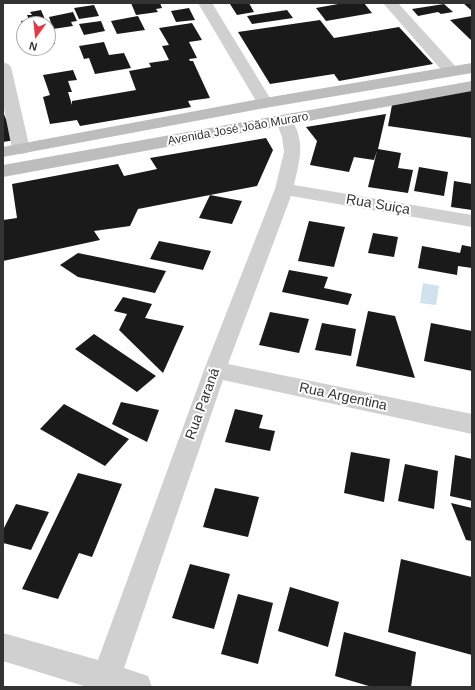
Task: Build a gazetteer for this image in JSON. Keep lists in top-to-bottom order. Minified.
{"streets":{"main road":["Avenida José João Muraro"],"street":["Rua Suiça","Rua Argentina","Rua Paraná"]},"crossings":[["Avenida José João Muraro","Rua Paraná"],["Rua Suiça","Rua Paraná"],["Rua Argentina","Rua Paraná"]],"north":"bottom"}
